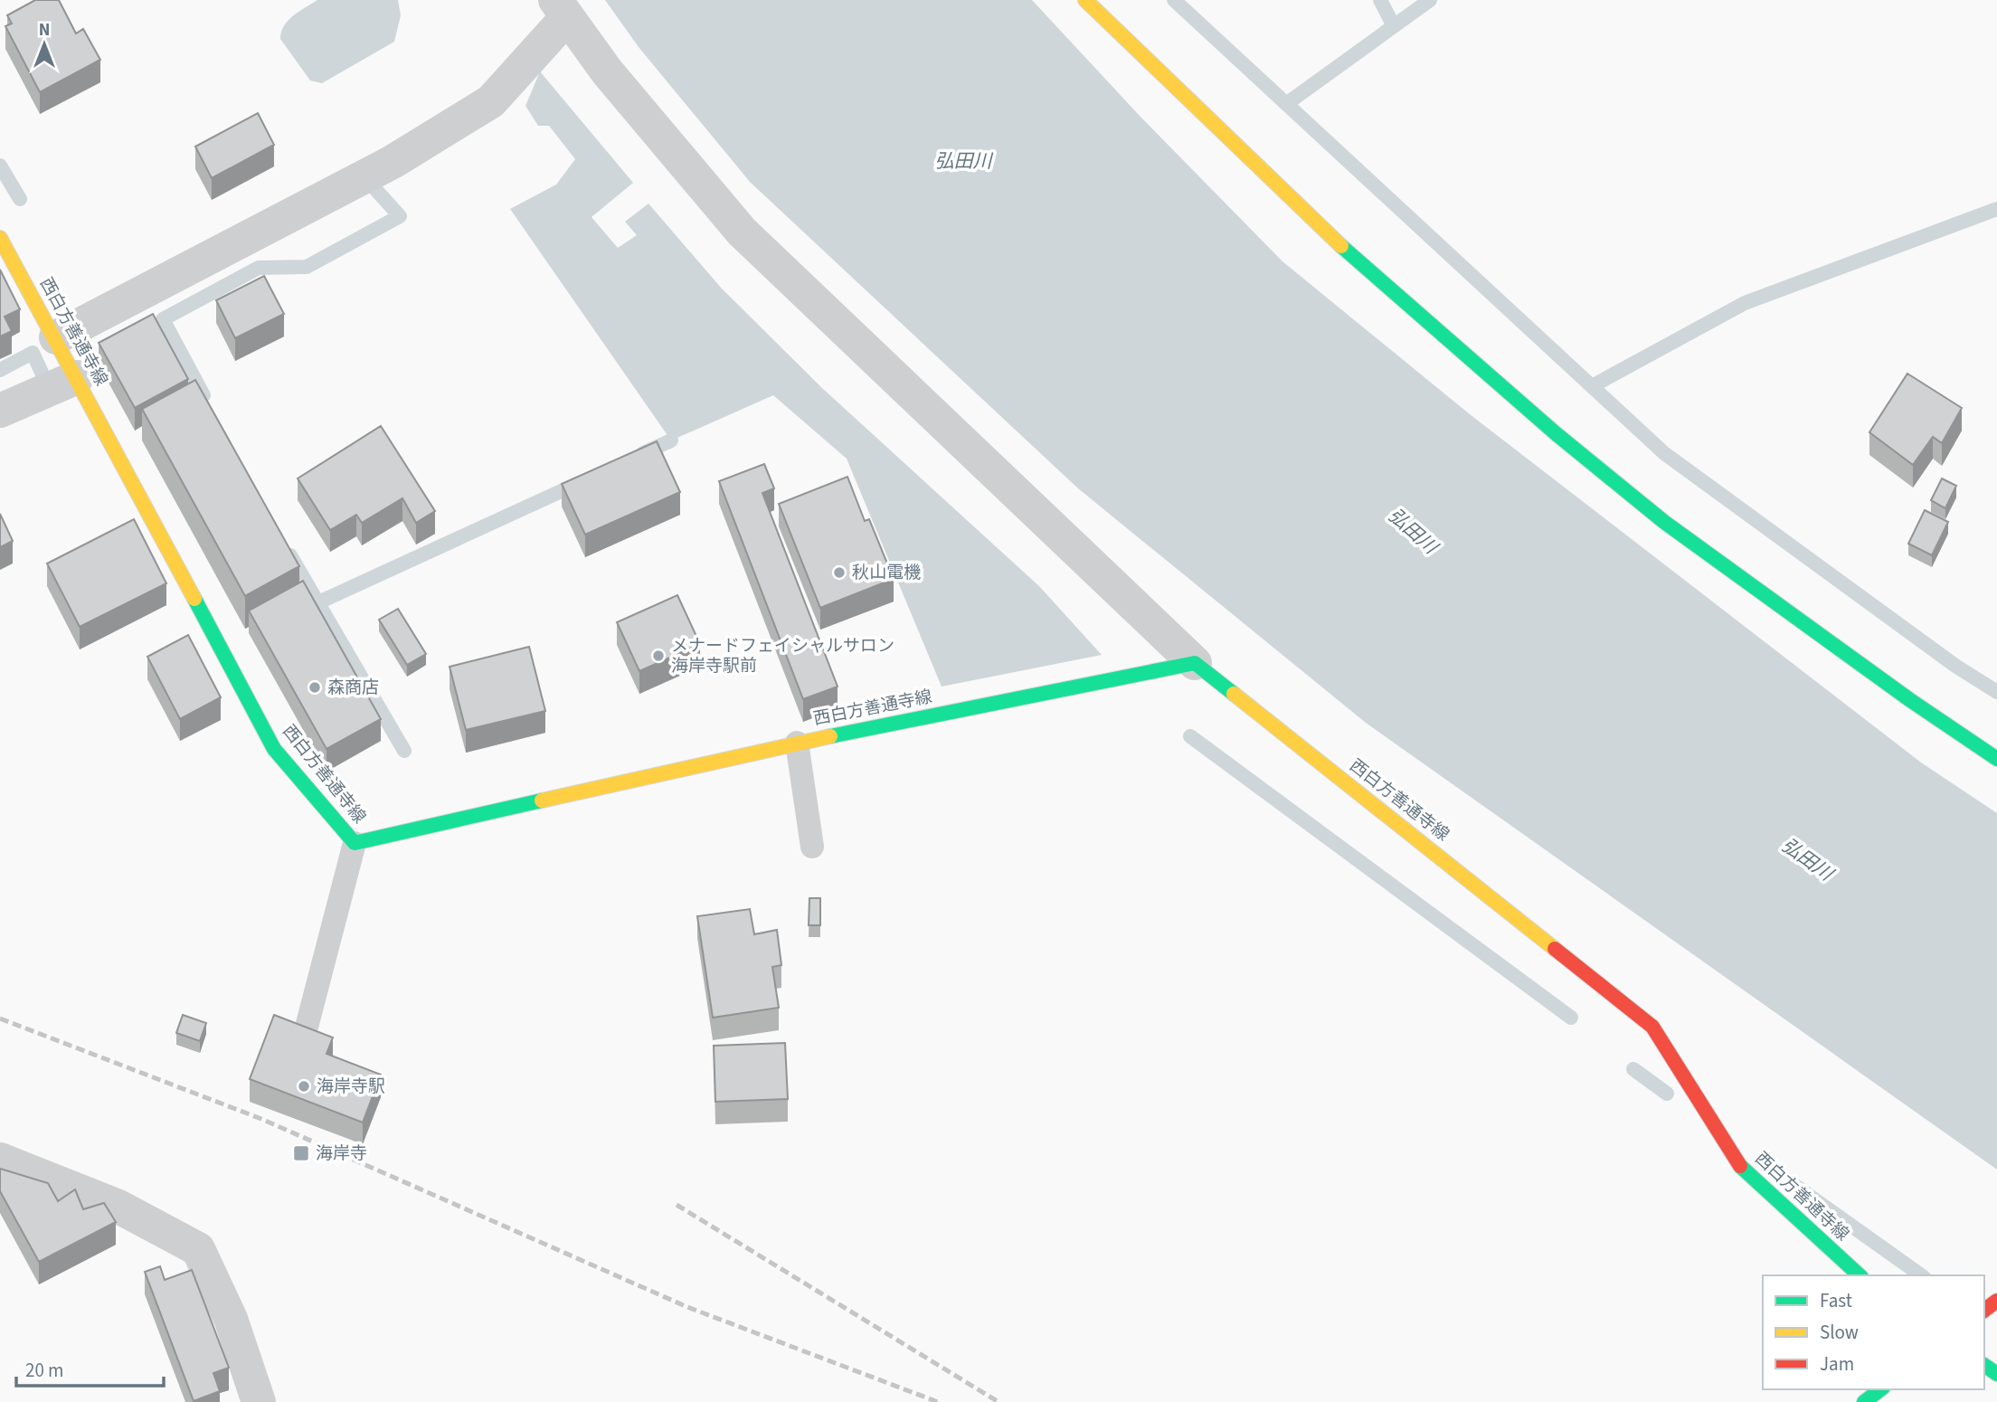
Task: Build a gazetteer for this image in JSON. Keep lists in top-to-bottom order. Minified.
{"streets":{"main road":["西白方善通寺線"]},"water":["弘田川"],"places":{"other":["秋山電機","メナードフェイシャルサロン 海岸寺駅前","森商店","海岸寺駅"],"transit":["海岸寺"]},"legend":["Fast","Slow","Jam"],"scale_bar":"20 m","north":"top"}
